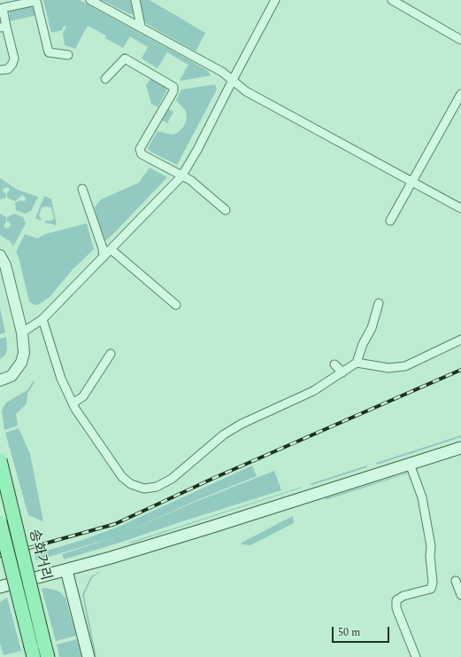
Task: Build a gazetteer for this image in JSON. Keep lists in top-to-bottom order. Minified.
{"streets":{"main road":["송화거리"]},"scale_bar":"50 m"}
